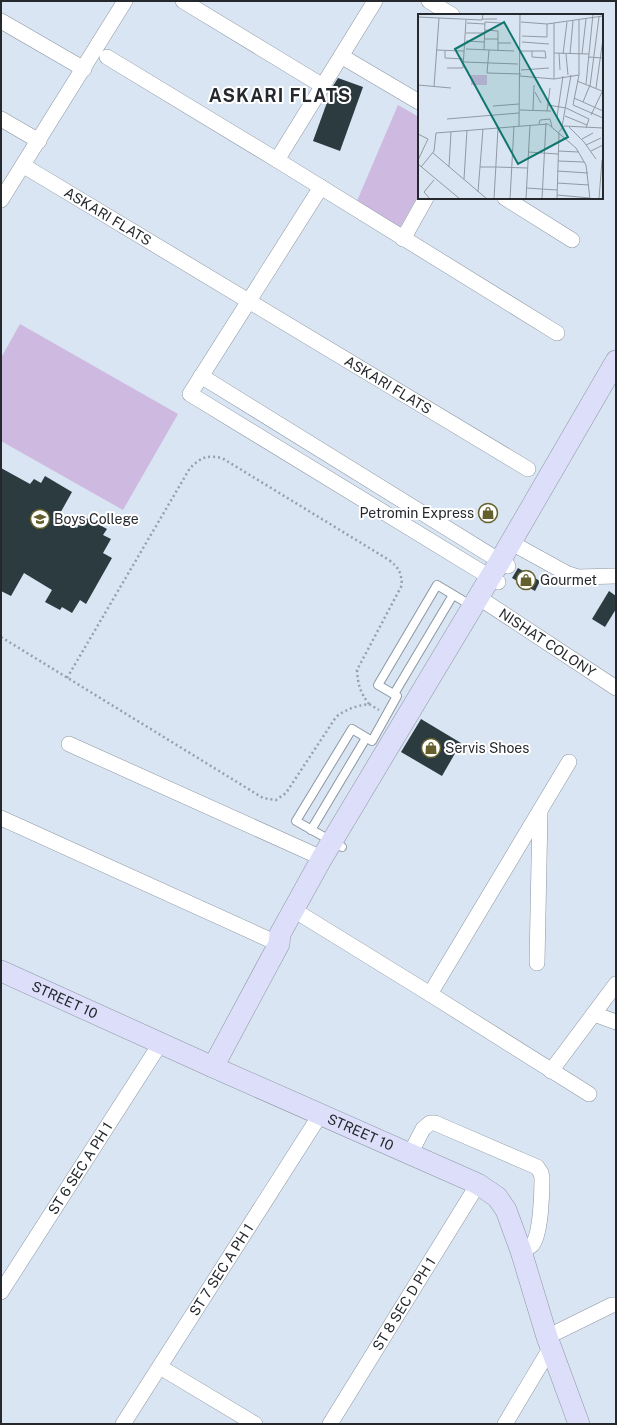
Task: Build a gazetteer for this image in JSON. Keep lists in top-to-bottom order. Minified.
{"streets":{"street":["ASKARI FLATS","NISHAT COLONY","STREET 10","ST 6 SEC A PH 1","ST 7 SEC A PH 1","ST 8 SEC D PH 1"]},"crossings":[["STREET 10","ST 6 SEC A PH 1"],["STREET 10","ST 7 SEC A PH 1"],["STREET 10","ST 8 SEC D PH 1"]],"districts":["ASKARI FLATS"],"places":{"shop":["Petromin Express","Gourmet","Servis Shoes"],"school or university":["Boys College"]}}
